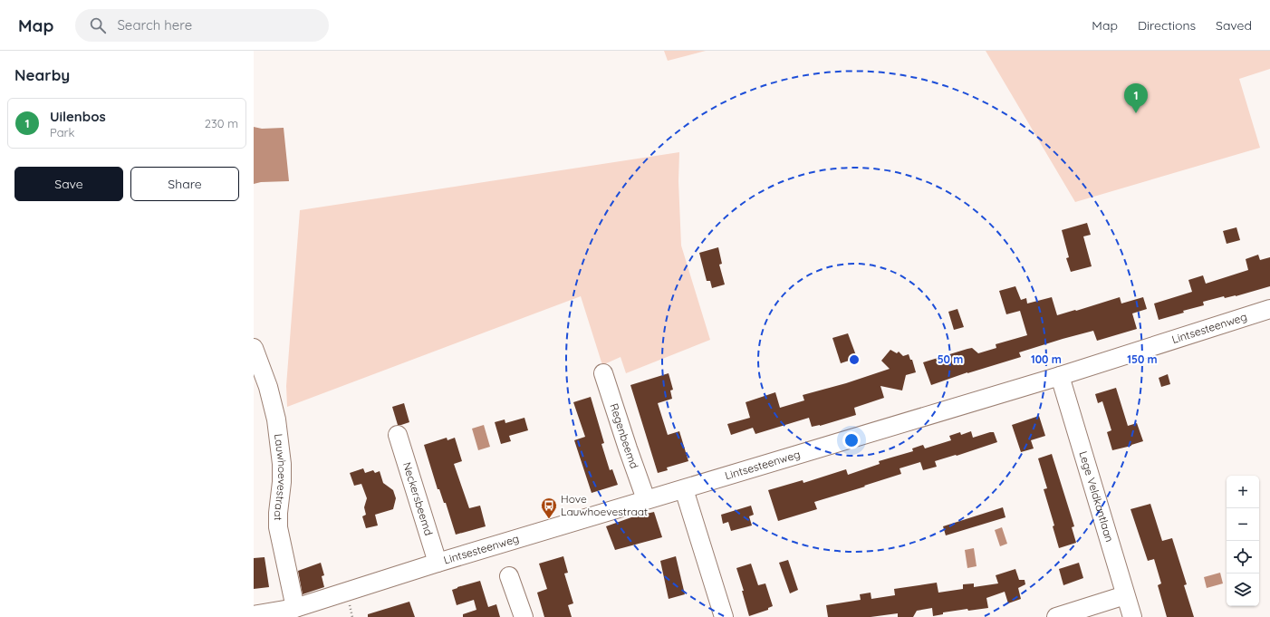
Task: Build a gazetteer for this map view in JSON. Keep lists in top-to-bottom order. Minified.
{"streets":{"street":["Lintsesteenweg","Regenbeemd","Lauwhoevestraat","Lege Veldkantlaan","Neckersbeemd"]},"crossings":[["Lintsesteenweg","Regenbeemd"],["Lintsesteenweg","Lauwhoevestraat"],["Lintsesteenweg","Lege Veldkantlaan"],["Lintsesteenweg","Neckersbeemd"]],"places":{"bus stop":["Hove Lauwhoevestraat"]},"page":{"header":"Map","search":"Search here","nav":["Map","Directions","Saved"],"heading":"Nearby","pins":"1","list":[{"mark":"1","name":"Uilenbos","note":"Park","value":"230 m"}],"buttons":["Save","Share"],"map_buttons":["+","−"]},"rings":["50 m","100 m","150 m"]}
